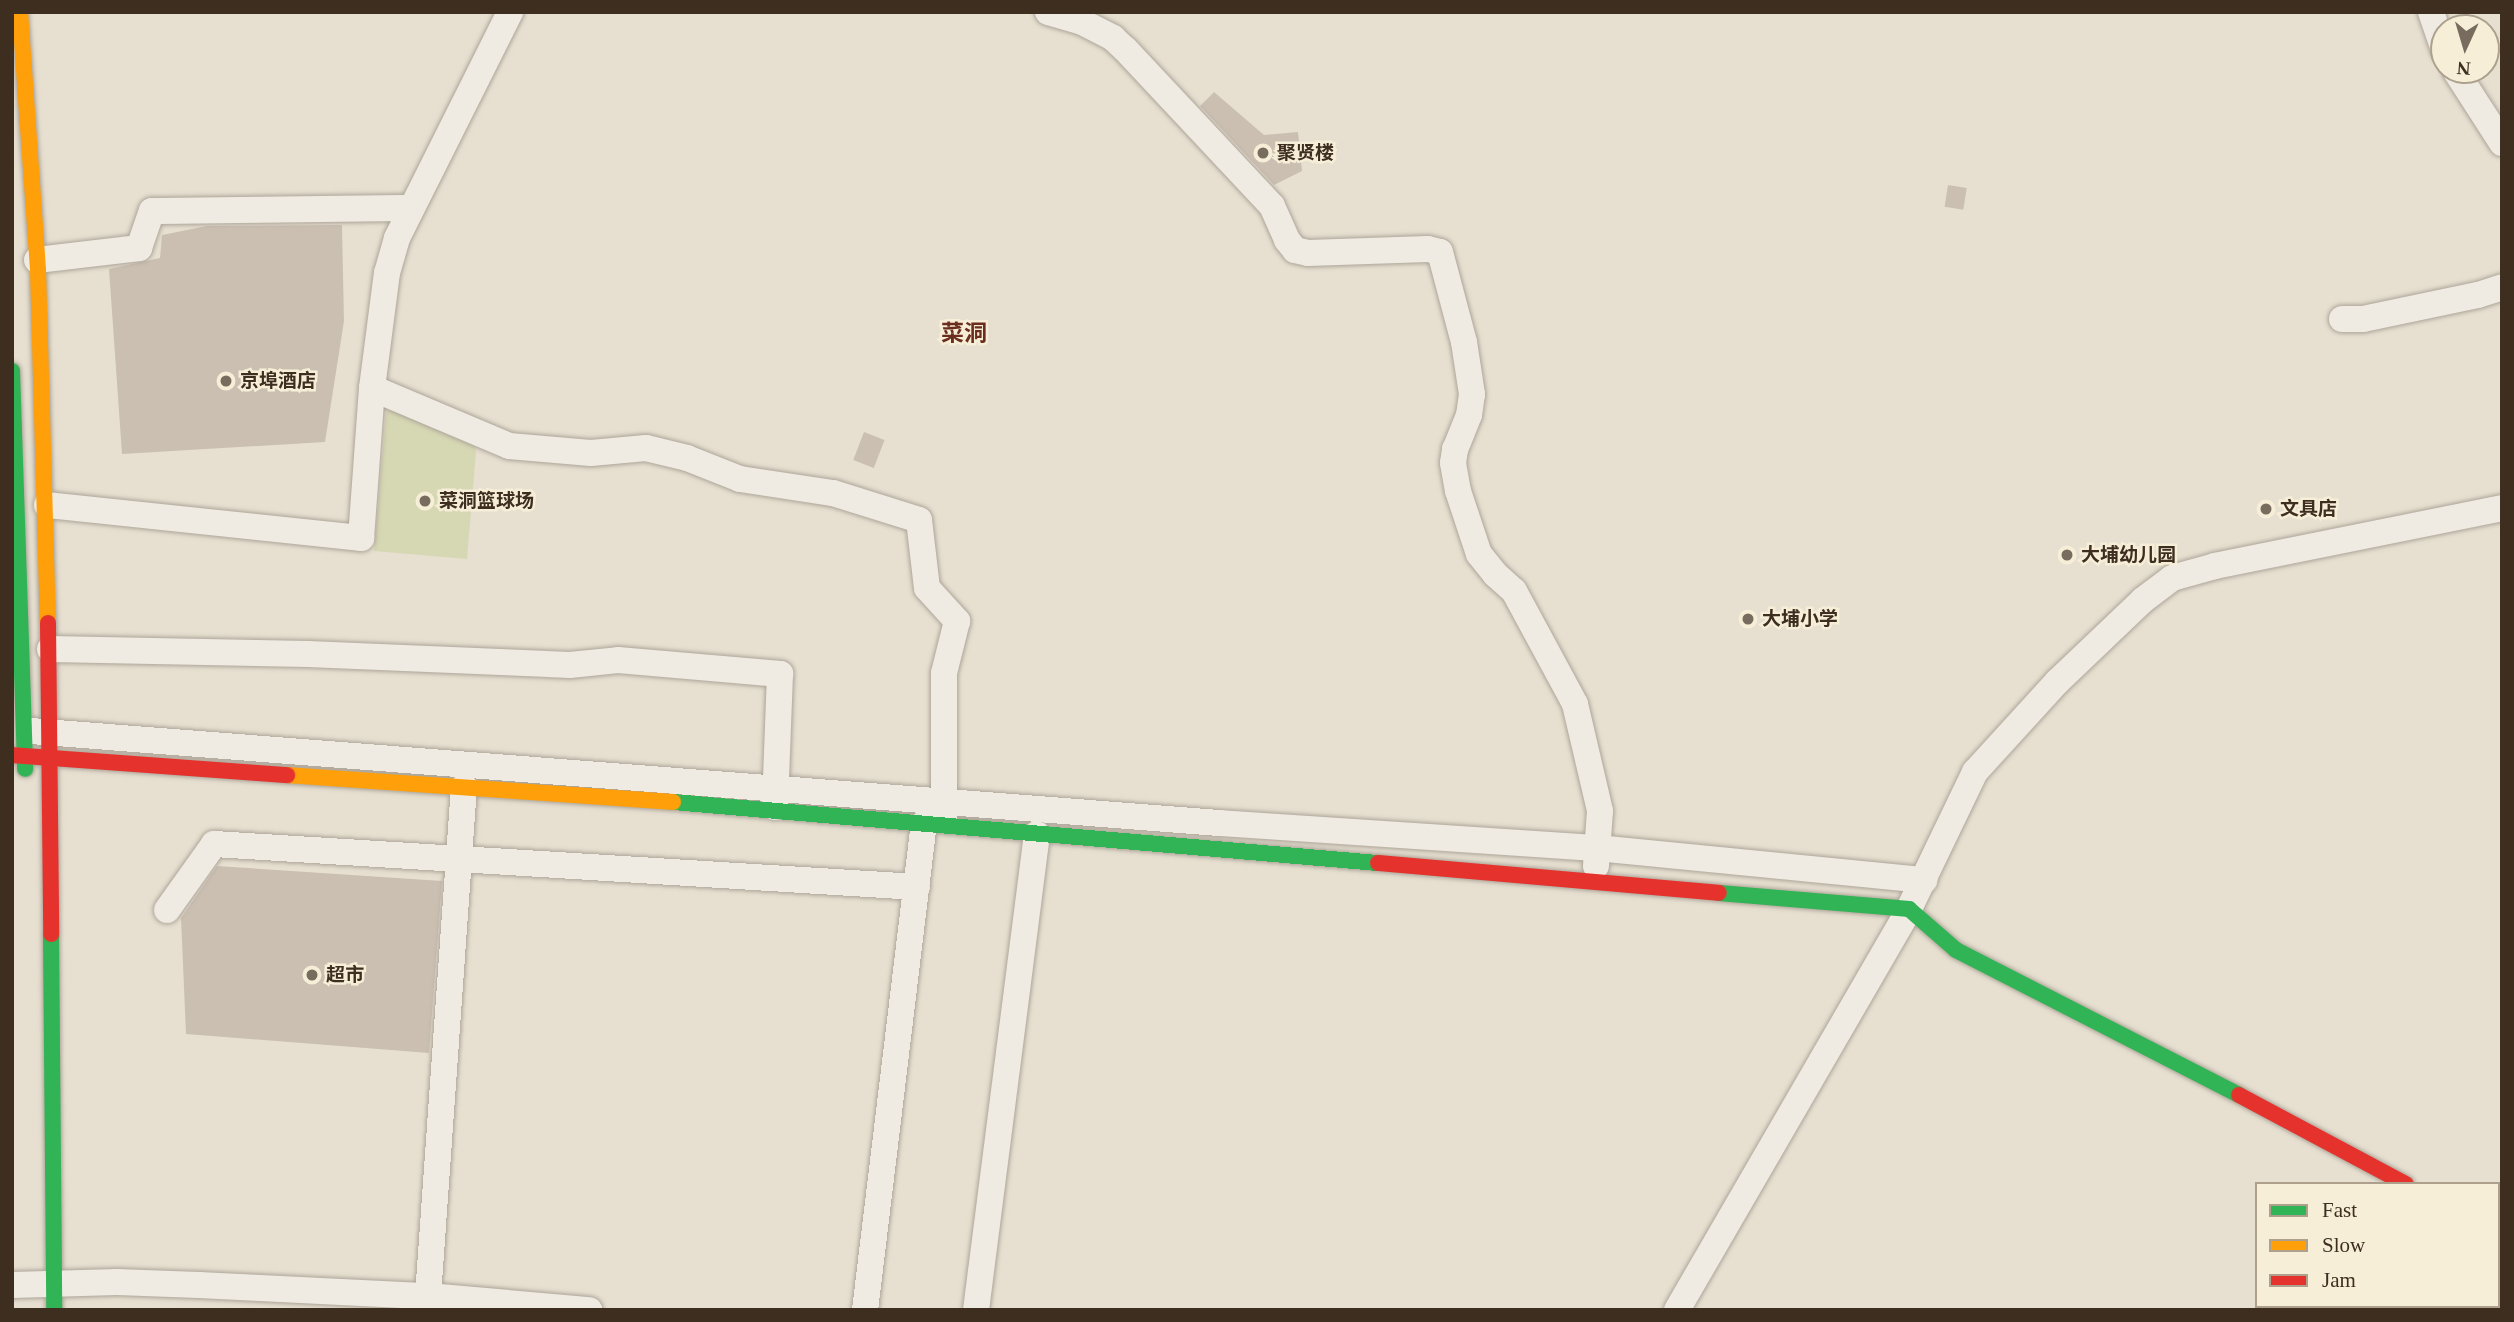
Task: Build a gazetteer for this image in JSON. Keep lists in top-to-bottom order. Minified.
{"districts":["菜洞"],"places":["聚贤楼","京埠酒店","菜洞篮球场","文具店","大埔幼儿园","大埔小学","超市"],"legend":["Fast","Slow","Jam"],"north":"bottom"}
